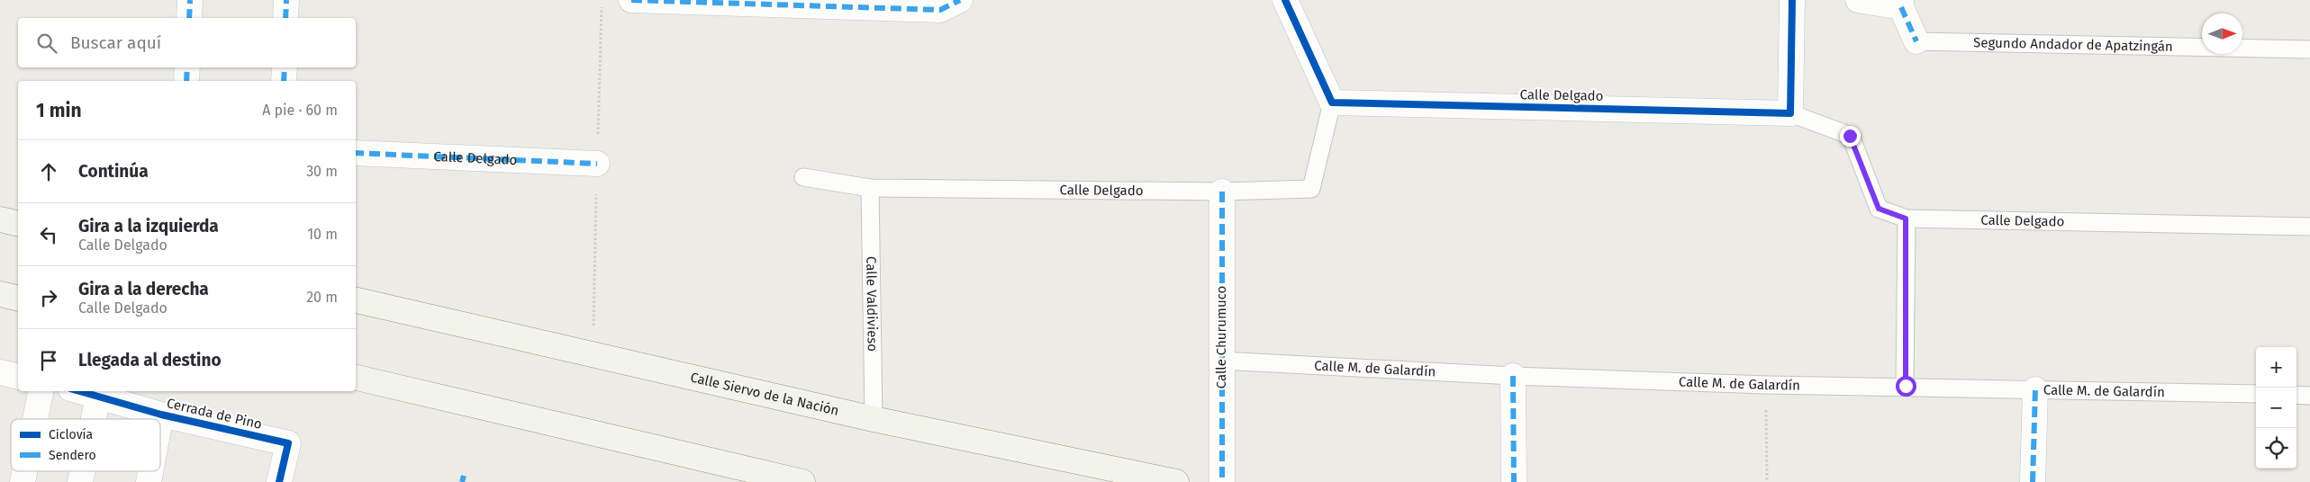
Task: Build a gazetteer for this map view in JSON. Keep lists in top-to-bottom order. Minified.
{"streets":{"main road":["Calle Siervo de la Nación"],"street":["Segundo Andador de Apatzingán","Calle Delgado","Calle Churumuco","Cerrada de Pino"],"lane":["Calle Valdivieso","Calle M. de Galardín"]},"crossings":[["Calle Delgado","Calle Valdivieso"],["Calle Delgado","Calle Churumuco"],["Calle Valdivieso","Calle Siervo de la Nación"],["Calle Churumuco","Calle M. de Galardín"]],"legend":["Ciclovía","Sendero"],"north":"right","page":{"search":"Buscar aquí","heading":["1 min","A pie · 60 m"],"list":[["Continúa","30 m"],["Gira a la izquierda","Calle Delgado","10 m"],["Gira a la derecha","Calle Delgado","20 m"],"Llegada al destino"],"map_buttons":["+","−"]}}
